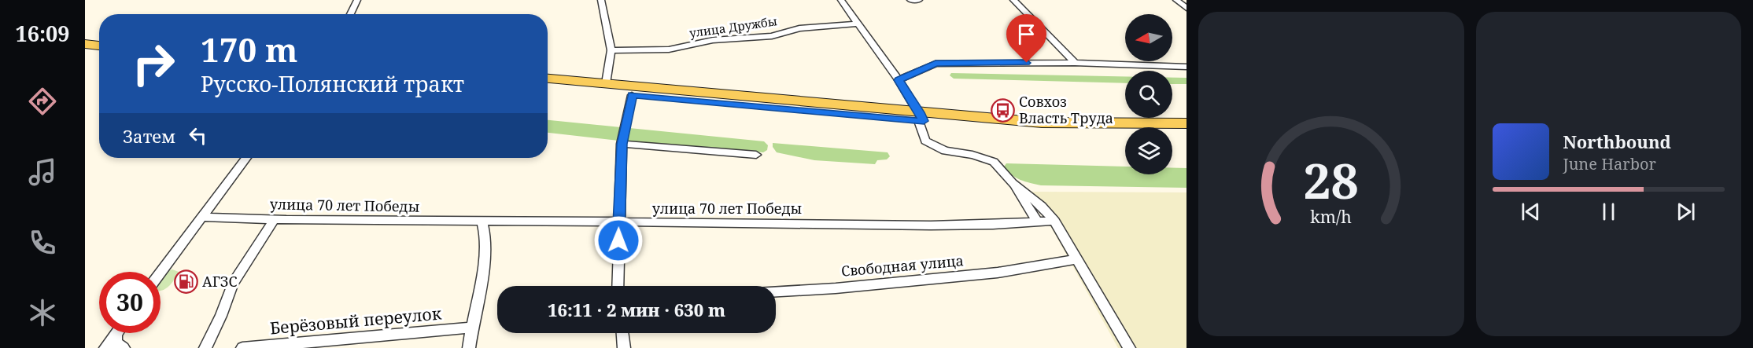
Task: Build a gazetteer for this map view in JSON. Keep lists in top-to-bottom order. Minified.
{"streets":{"street":["улица Дружбы","улица 70 лет Победы","Свободная улица","Берёзовый переулок"]},"places":{"bus stop":["Совхоз Власть Труда"],"fuel station":["АГЗС"]},"north":"left","page":{"tabs":"16:09","turn":["170 m","Русско-Полянский тракт"],"then":"Затем","song":["Northbound","June Harbor"],"limit":"30","trip":"16:11 · 2 мин · 630 m","gauge":["28","km/h"]}}
